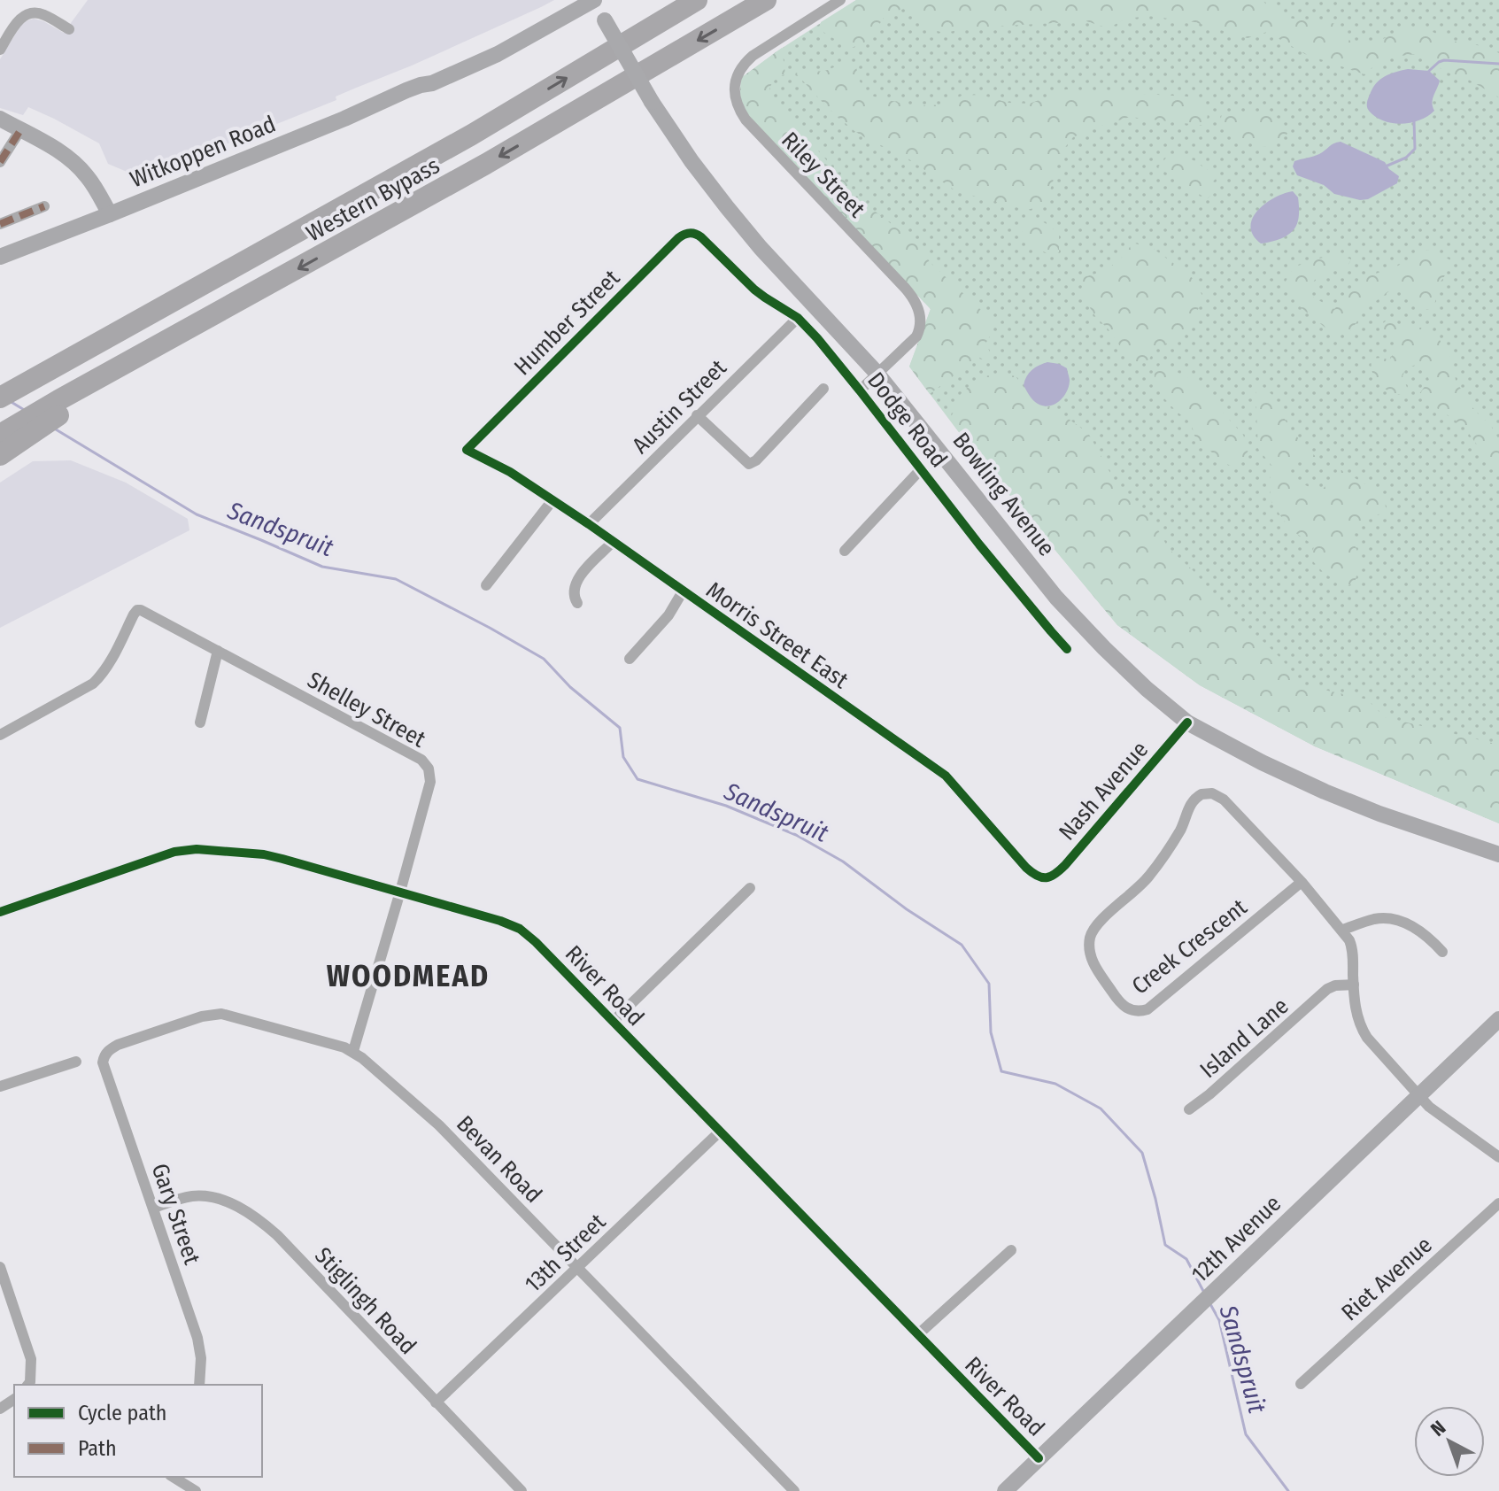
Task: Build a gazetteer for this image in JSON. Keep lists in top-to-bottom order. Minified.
{"streets":{"highway":["Western Bypass"],"main road":["Witkoppen Road","Bowling Avenue","12th Avenue"],"street":["Riley Street","Humber Street","Austin Street","Dodge Road","Morris Street East","Shelley Street","Nash Avenue","Creek Crescent","River Road","Island Lane","Bevan Road","Gary Street","13th Street","Riet Avenue","Stiglingh Road"]},"crossings":[["Witkoppen Road","Bowling Avenue"],["Riley Street","Dodge Road"],["Riley Street","Bowling Avenue"],["Humber Street","Dodge Road"],["Humber Street","Morris Street East"],["Austin Street","Dodge Road"],["Austin Street","Morris Street East"],["Bowling Avenue","Nash Avenue"],["Morris Street East","Nash Avenue"],["Shelley Street","River Road"],["Shelley Street","Bevan Road"],["River Road","12th Avenue"],["River Road","13th Street"],["Bevan Road","Gary Street"],["Bevan Road","13th Street"],["Gary Street","Stiglingh Road"],["13th Street","Stiglingh Road"]],"districts":["WOODMEAD"],"water":["Sandspruit"],"legend":["Cycle path","Path"],"north":"top left"}
